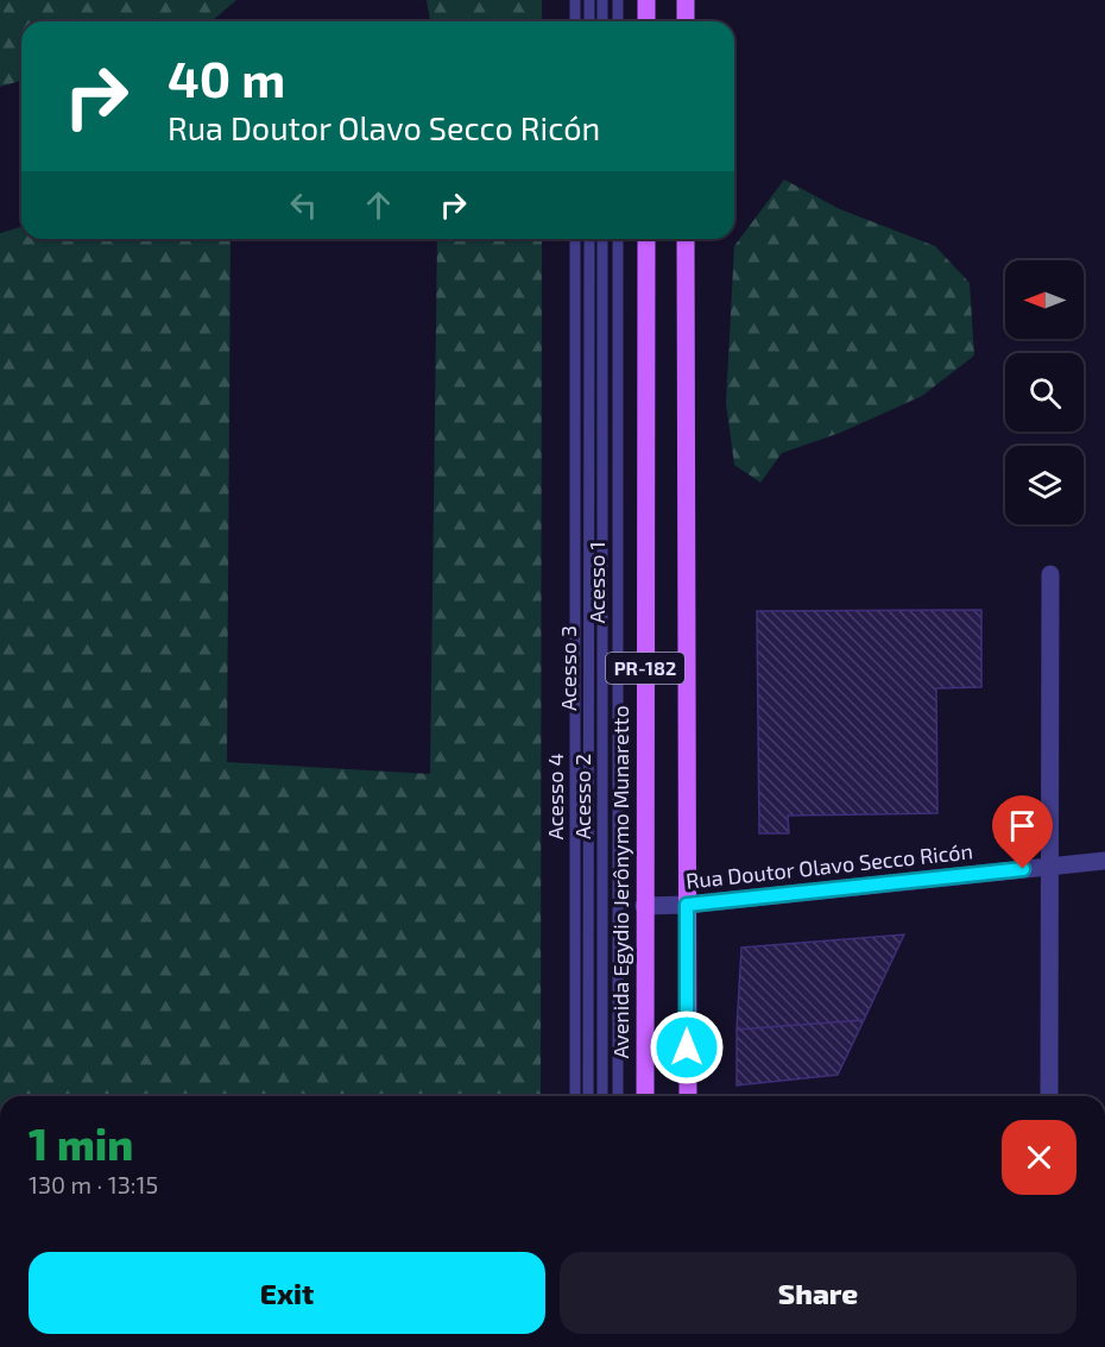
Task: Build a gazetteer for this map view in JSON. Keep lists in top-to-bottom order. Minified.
{"streets":{"main road":["PR-182","Avenida Egydio Jerônymo Munaretto"],"street":["Rua Doutor Olavo Secco Ricón"],"lane":["Acesso 1","Acesso 3","Acesso 4","Acesso 2"]},"crossings":[["PR-182","Rua Doutor Olavo Secco Ricón"],["Rua Doutor Olavo Secco Ricón","Avenida Egydio Jerônymo Munaretto"]],"north":"left","page":{"turn":["40 m","Rua Doutor Olavo Secco Ricón"],"heading":["1 min","130 m · 13:15"],"buttons":["Exit","Share"]}}
